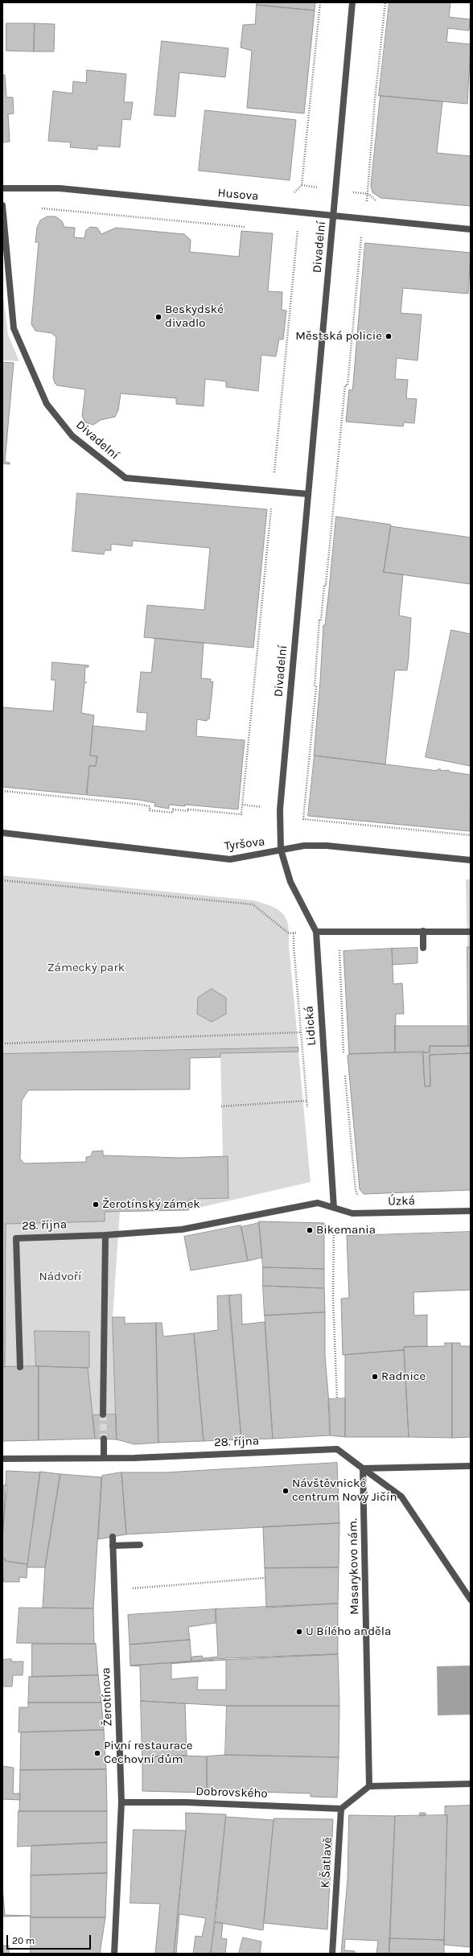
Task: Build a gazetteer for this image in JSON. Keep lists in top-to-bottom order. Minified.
{"streets":{"street":["Husova","Divadelní","Tyršova","Lidická","Úzká","28. října","Masarykovo nám.","Žerotínova","Dobrovského","K Šatlavě"]},"crossings":[["Husova","Divadelní"],["Divadelní","Tyršova"],["Divadelní","Lidická"],["Tyršova","Lidická"],["Lidická","Úzká"],["Lidická","28. října"],["Úzká","28. října"],["28. října","Masarykovo nám."],["Žerotínova","Dobrovského"],["Dobrovského","K Šatlavě"]],"parks":["Zámecký park","Nádvoří"],"places":["Beskydské divadlo","Městská policie","Žerotínský zámek","Bikemania","Radnice","Návštěvnické centrum Nový Jičín","U Bílého anděla","Pivní restaurace Cechovní dům"],"scale_bar":"20 m"}
